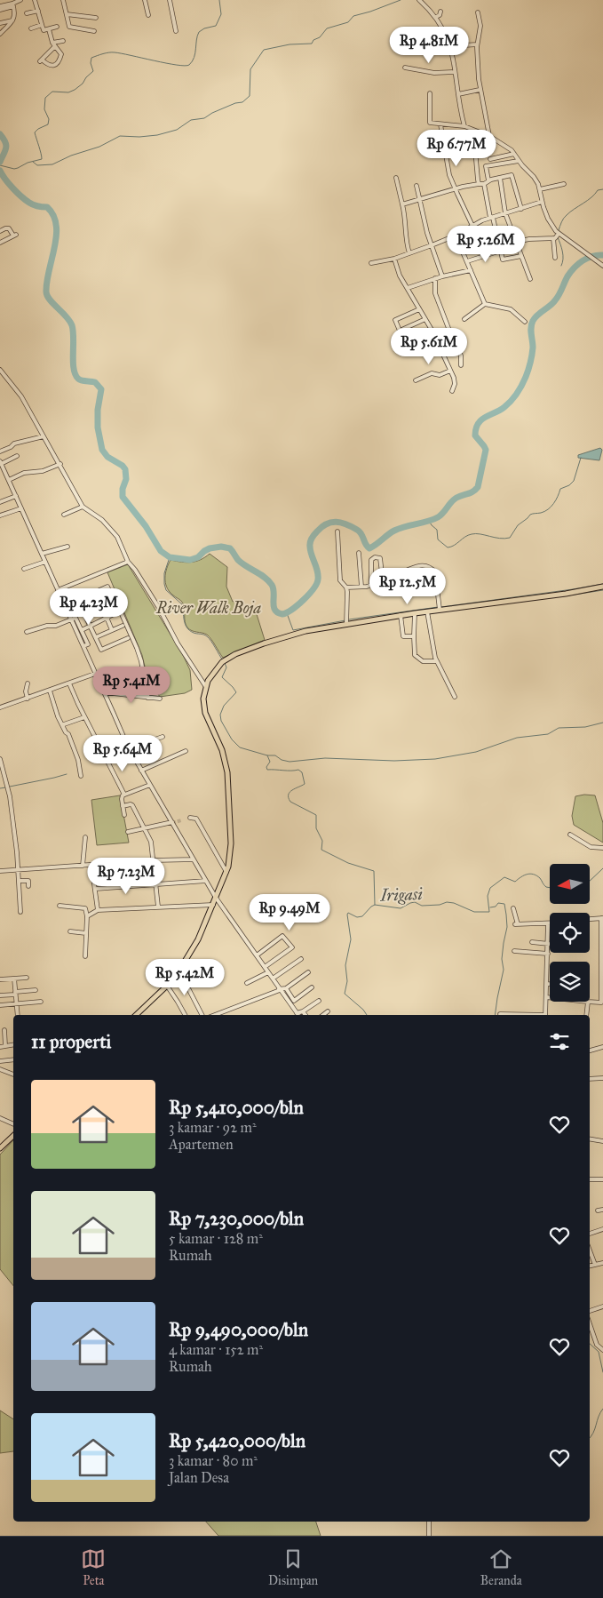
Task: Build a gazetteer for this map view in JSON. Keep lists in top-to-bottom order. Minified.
{"water":["Irigasi"],"parks":["River Walk Boja"],"north":"left","page":{"price":["Rp 4.81M","Rp 6.77M","Rp 5.26M","Rp 5.61M","Rp 12.5M","Rp 4.23M","Rp 5.41M","Rp 5.64M","Rp 7.23M","Rp 9.49M","Rp 5.42M"],"heading":"11 properti","list":[{"name":"Rp 5,410,000/bln","note":"3 kamar · 92 m² · Apartemen"},{"name":"Rp 7,230,000/bln","note":"5 kamar · 128 m² · Rumah"},{"name":"Rp 9,490,000/bln","note":"4 kamar · 152 m² · Rumah"},{"name":"Rp 5,420,000/bln","note":"3 kamar · 80 m² · Jalan Desa"}],"tabs":["Peta","Disimpan","Beranda"]}}
